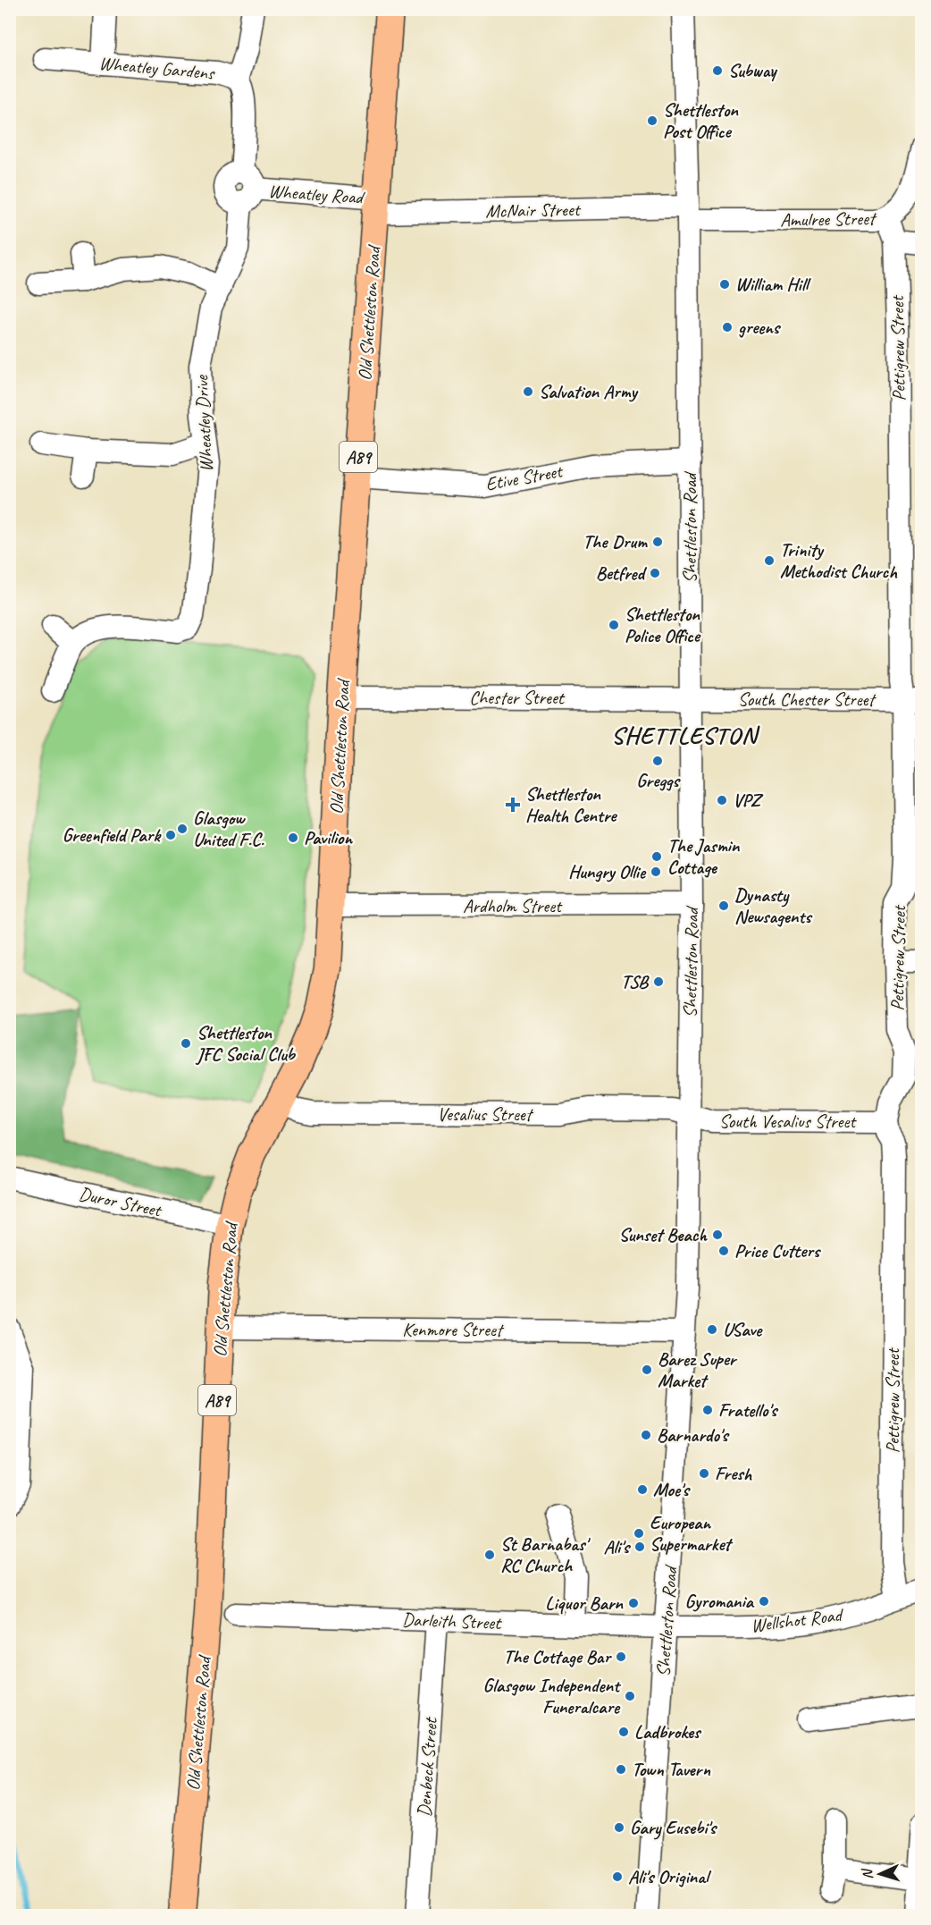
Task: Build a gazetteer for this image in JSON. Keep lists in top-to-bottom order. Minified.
{"streets":{"main road":["Old Shettleston Road","A89"],"street":["Wheatley Gardens","Wheatley Road","McNair Street","Amulree Street","Pettigrew Street","Wheatley Drive","Etive Street","Shettleston Road","Chester Street","South Chester Street","Ardholm Street","Vesalius Street","South Vesalius Street","Duror Street","Kenmore Street","Wellshot Road","Darleith Street","Denbeck Street"]},"crossings":[["Wheatley Gardens","Wheatley Road"],["Wheatley Gardens","Wheatley Drive"],["Wheatley Road","McNair Street"],["Wheatley Road","Old Shettleston Road"],["Wheatley Road","Wheatley Drive"],["McNair Street","Amulree Street"],["McNair Street","Old Shettleston Road"],["McNair Street","Shettleston Road"],["Amulree Street","Pettigrew Street"],["Amulree Street","Shettleston Road"],["Old Shettleston Road","Etive Street"],["Old Shettleston Road","Chester Street"],["Old Shettleston Road","Ardholm Street"],["Old Shettleston Road","Vesalius Street"],["Old Shettleston Road","Duror Street"],["Old Shettleston Road","Kenmore Street"],["Pettigrew Street","South Chester Street"],["Pettigrew Street","South Vesalius Street"],["Pettigrew Street","Wellshot Road"],["Etive Street","Shettleston Road"],["Shettleston Road","Chester Street"],["Shettleston Road","South Chester Street"],["Shettleston Road","Ardholm Street"],["Shettleston Road","Vesalius Street"],["Shettleston Road","South Vesalius Street"],["Shettleston Road","Kenmore Street"],["Shettleston Road","Wellshot Road"],["Shettleston Road","Darleith Street"],["Chester Street","South Chester Street"],["Vesalius Street","South Vesalius Street"],["Wellshot Road","Darleith Street"],["Darleith Street","Denbeck Street"]],"districts":["SHETTLESTON"],"places":{"other":["Subway","Shettleston Post Office","William Hill","greens","Salvation Army","The Drum","Trinity Methodist Church","Betfred","Shettleston Police Office","Greggs","VPZ","Glasgow United F.C.","Greenfield Park","Pavilion","The Jasmin Cottage","Hungry Ollie","Dynasty Newsagents","TSB","Shettleston JFC Social Club","Sunset Beach","Price Cutters","USave","Barez Super Market","Fratello's","Barnardo's","Fresh","Moe's","European Supermarket","Ali's","St Barnabas' RC Church","Gyromania","Liquor Barn","The Cottage Bar","Glasgow Independent Funeralcare","Ladbrokes","Town Tavern","Gary Eusebi's","Ali's Original"],"health":["Shettleston Health Centre"]},"north":"left"}
